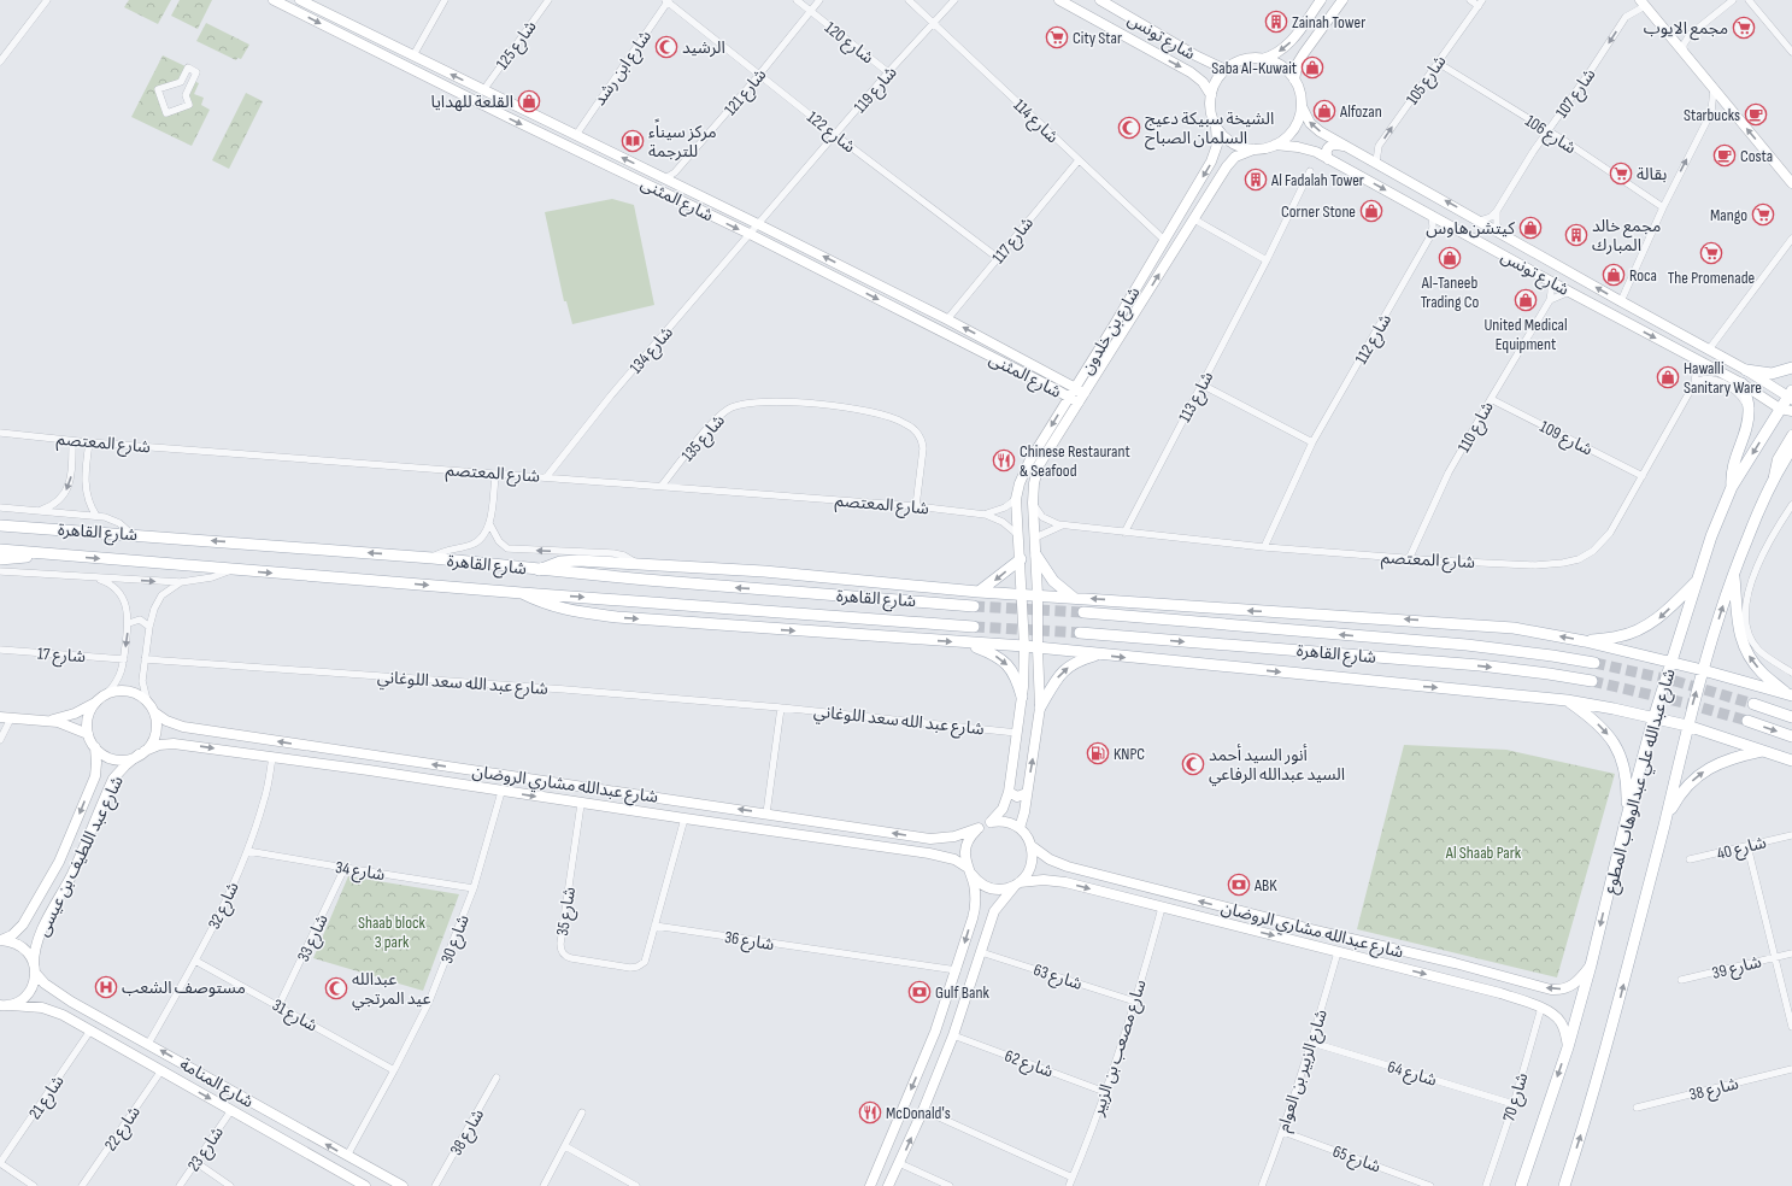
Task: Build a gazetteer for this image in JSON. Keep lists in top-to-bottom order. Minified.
{"streets":{"main road":["شارع القاهرة","شارع عبدالله علي عبدالوهاب المطوع"],"street":["شارع تونس","شارع 120","شارع 125","شارع ابن رشد","شارع 105","شارع 119","شارع 121","شارع 107","شارع 114","شارع 122","شارع 106","شارع المثنى","شارع 117","شارع بن خلدون","شارع 112","شارع 134","شارع 113","شارع 110","شارع 135","شارع 109","شارع المعتصم","شارع 17","شارع عبد الله سعد اللوغاني","شارع عبدالله مشاري الروضان","شارع 40","شارع عبد اللطيف بن عيسى","شارع 34","شارع 32","شارع 35","شارع 33","شارع 30","شارع 36","شارع 39","شارع 63","شارع 31","سارع مصعب بن الزبير","شارع 62","شارع الزبير بن العوام","شارع 64","شارع المنامة","شارع 38","شارع 21","شارع 70","شارع 22","شارع 23","شارع 65"]},"crossings":[["شارع تونس","شارع 105"],["شارع تونس","شارع 107"],["شارع تونس","شارع بن خلدون"],["شارع تونس","شارع 112"],["شارع تونس","شارع المعتصم"],["شارع تونس","شارع عبدالله علي عبدالوهاب المطوع"],["شارع 120","شارع 119"],["شارع 120","شارع 121"],["شارع 125","شارع المثنى"],["شارع ابن رشد","شارع 122"],["شارع ابن رشد","شارع المثنى"],["شارع 105","شارع 106"],["شارع 119","شارع 114"],["شارع 119","شارع 122"],["شارع 119","شارع المثنى"],["شارع 119","شارع 134"],["شارع 121","شارع 122"],["شارع 121","شارع المثنى"],["شارع 107","شارع 106"],["شارع 114","شارع 117"],["شارع 114","شارع بن خلدون"],["شارع 122","شارع 117"],["شارع المثنى","شارع 117"],["شارع المثنى","شارع بن خلدون"],["شارع المثنى","شارع 134"],["شارع بن خلدون","شارع المعتصم"],["شارع بن خلدون","شارع عبد الله سعد اللوغاني"],["شارع بن خلدون","شارع عبدالله مشاري الروضان"],["شارع 112","شارع المعتصم"],["شارع 134","شارع المعتصم"],["شارع 113","شارع المعتصم"],["شارع 110","شارع 109"],["شارع 110","شارع المعتصم"],["شارع 135","شارع المعتصم"],["شارع 109","شارع المعتصم"],["شارع عبدالله علي عبدالوهاب المطوع","شارع عبدالله مشاري الروضان"],["شارع عبدالله مشاري الروضان","شارع عبد اللطيف بن عيسى"],["شارع عبدالله مشاري الروضان","شارع 32"],["شارع عبدالله مشاري الروضان","شارع 35"],["شارع عبدالله مشاري الروضان","شارع 30"],["شارع عبدالله مشاري الروضان","سارع مصعب بن الزبير"],["شارع عبدالله مشاري الروضان","شارع الزبير بن العوام"],["شارع عبدالله مشاري الروضان","شارع 70"],["شارع عبد اللطيف بن عيسى","شارع المنامة"],["شارع 34","شارع 32"],["شارع 34","شارع 33"],["شارع 34","شارع 30"],["شارع 32","شارع 31"],["شارع 32","شارع المنامة"],["شارع 35","شارع 36"],["شارع 33","شارع 31"],["شارع 30","شارع 31"],["شارع 30","شارع المنامة"],["شارع 63","سارع مصعب بن الزبير"],["سارع مصعب بن الزبير","شارع 62"],["شارع الزبير بن العوام","شارع 64"],["شارع الزبير بن العوام","شارع 65"],["شارع 64","شارع 70"],["شارع المنامة","شارع 21"],["شارع المنامة","شارع 22"],["شارع المنامة","شارع 23"]],"one_way":["شارع 105","شارع 107"],"parks":["Al Shaab Park","Shaab block 3 park"],"places":{"building":["Zainah Tower","Al Fadalah Tower","مجمع خالد المبارك"],"supermarket":["مجمع الايوب","City Star","بقالة","Mango","The Promenade"],"mosque":["الرشيد","الشيخة سبيكة دعيج السلمان الصباح","أنور السيد أحمد السيد عبدالله الرفاعي","عبدالله عيد المرتجي"],"shop":["Saba Al-Kuwait","القلعة للهدايا","Alfozan","Corner Stone","كيتشن‌هاوس","Al-Taneeb Trading Co","Roca","United Medical Equipment","Hawalli Sanitary Ware"],"cafe":["Starbucks","Costa"],"library":["مركز سيناًء للترجمة"],"restaurant":["Chinese Restaurant & Seafood","McDonald's"],"fuel station":["KNPC"],"bank":["ABK","Gulf Bank"],"hospital":["مستوصف الشعب"]}}
